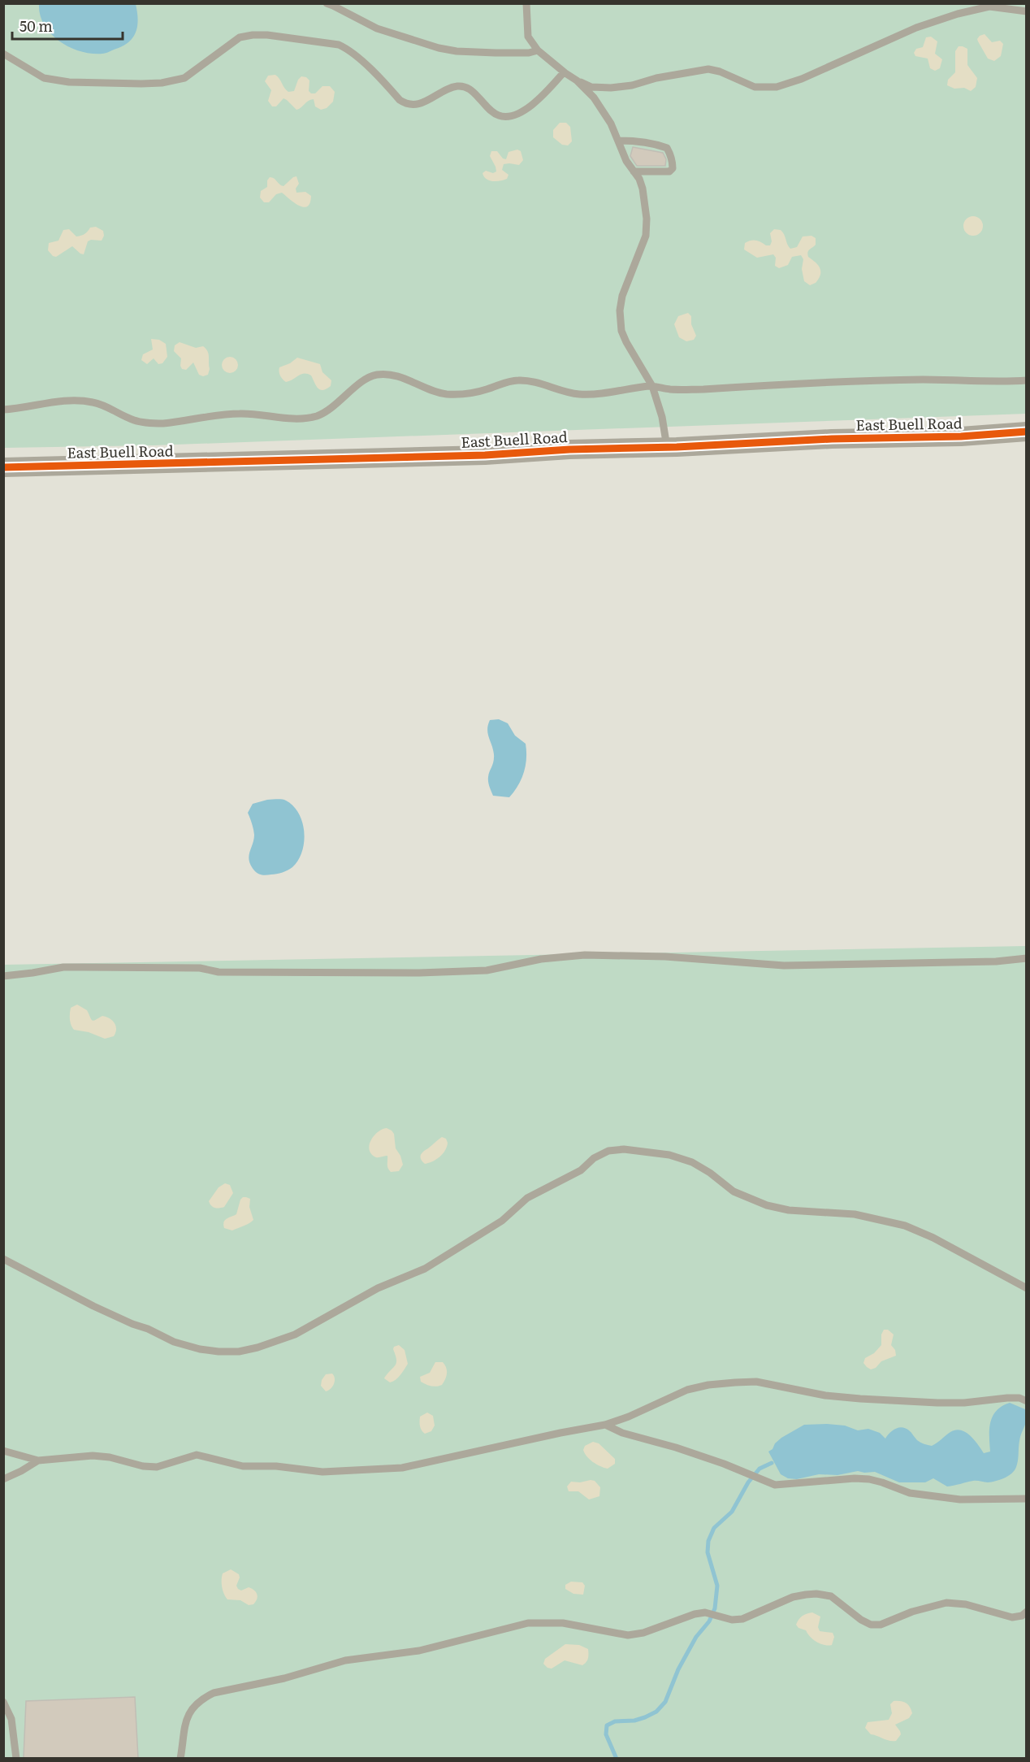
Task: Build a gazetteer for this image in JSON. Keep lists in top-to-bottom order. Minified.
{"streets":{"street":["East Buell Road"]},"scale_bar":"50 m"}
